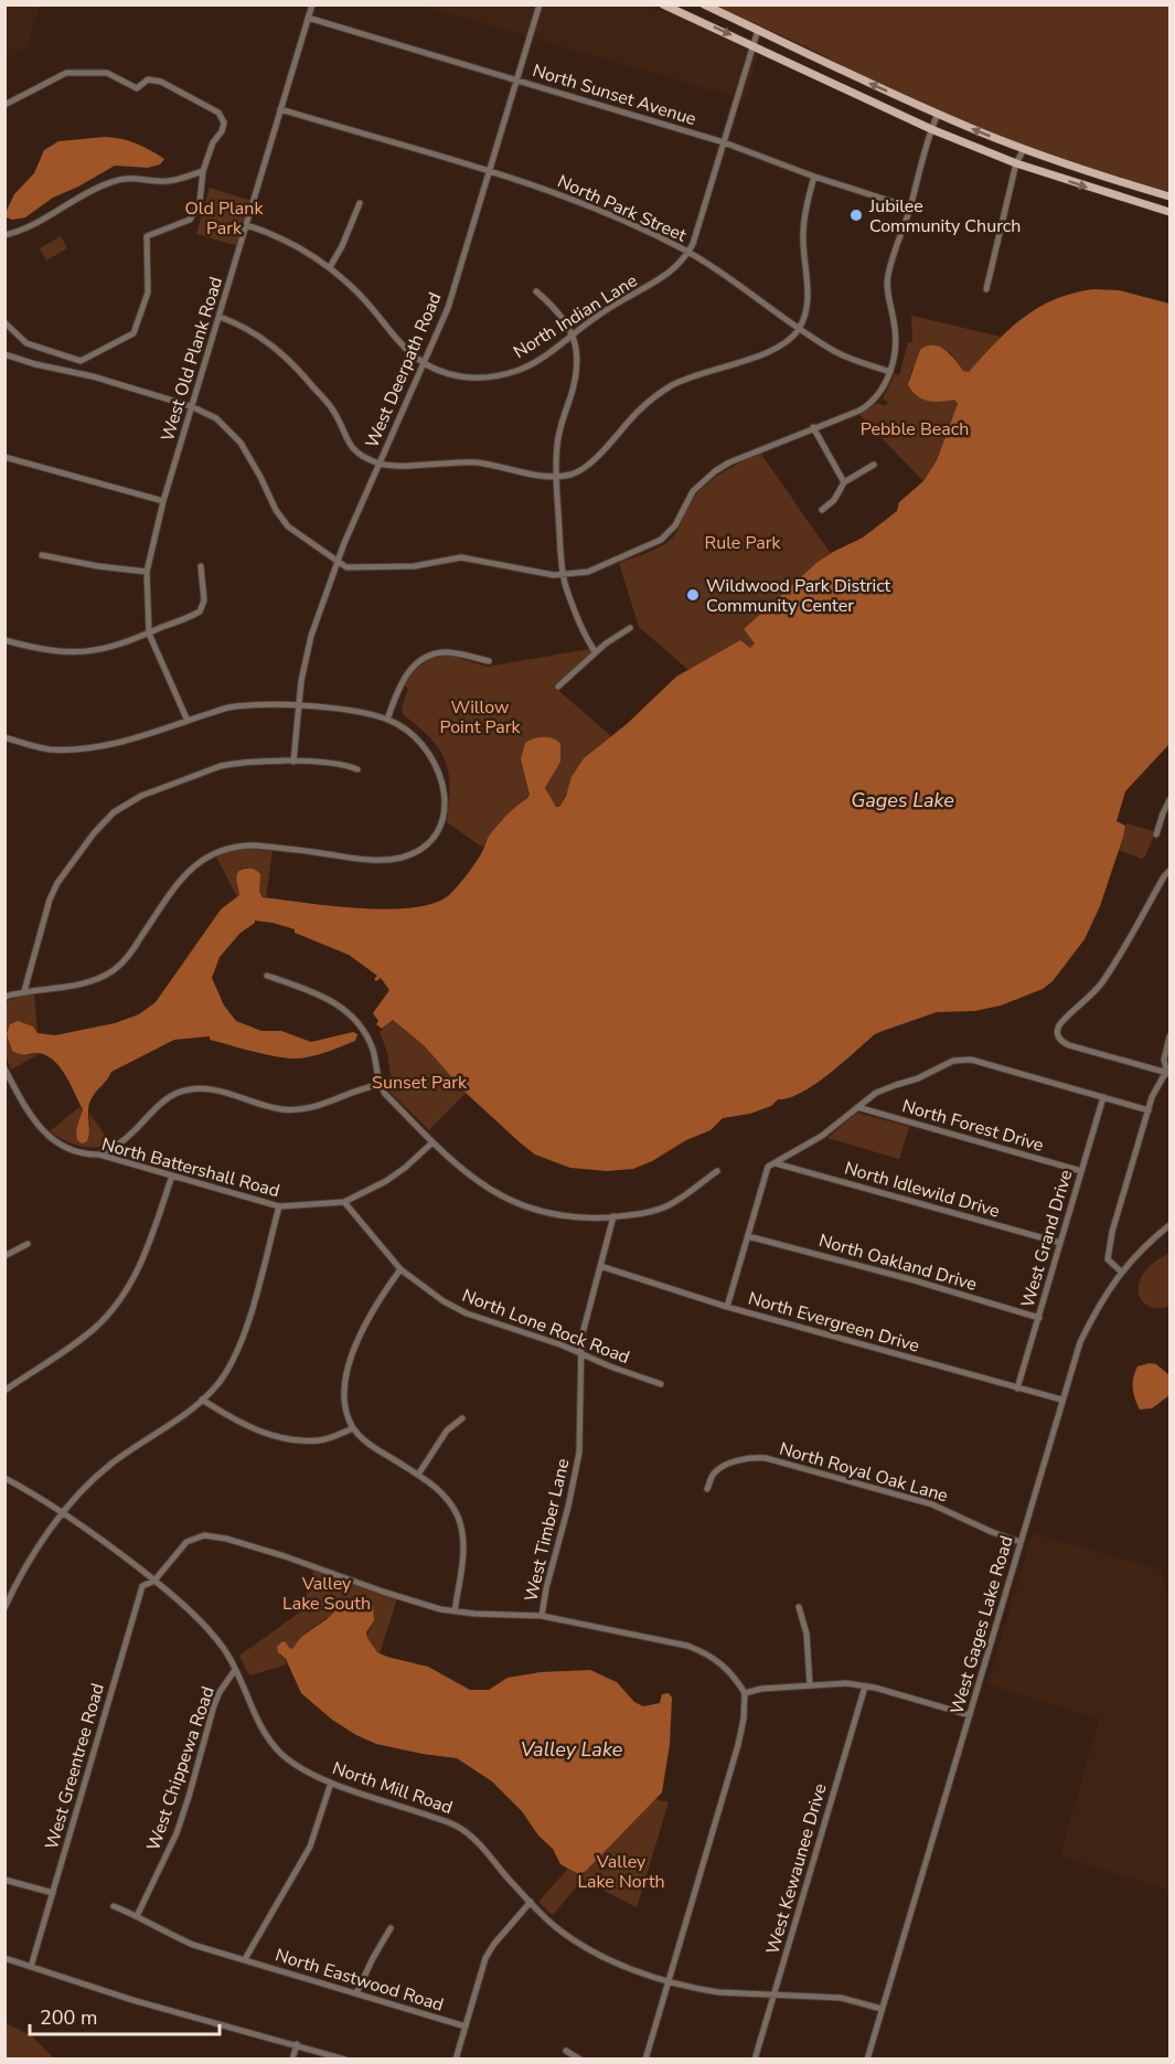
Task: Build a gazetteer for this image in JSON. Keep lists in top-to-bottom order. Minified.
{"streets":{"street":["North Sunset Avenue","North Park Street","North Indian Lane","West Old Plank Road","West Deerpath Road","North Forest Drive","North Battershall Road","North Idlewild Drive","West Grand Drive","North Oakland Drive","North Evergreen Drive","North Lone Rock Road","North Royal Oak Lane","West Timber Lane","West Gages Lake Road","West Greentree Road","West Chippewa Road","North Mill Road","West Kewaunee Drive","North Eastwood Road"]},"crossings":[["North Sunset Avenue","North Indian Lane"],["North Sunset Avenue","West Old Plank Road"],["North Sunset Avenue","West Deerpath Road"],["North Park Street","North Indian Lane"],["North Park Street","West Old Plank Road"],["North Park Street","West Deerpath Road"],["North Indian Lane","West Old Plank Road"],["North Indian Lane","West Deerpath Road"],["North Forest Drive","West Grand Drive"],["North Battershall Road","North Lone Rock Road"],["North Idlewild Drive","West Grand Drive"],["West Grand Drive","North Oakland Drive"],["West Grand Drive","North Evergreen Drive"],["North Evergreen Drive","West Timber Lane"],["North Evergreen Drive","West Gages Lake Road"],["North Lone Rock Road","West Timber Lane"],["North Royal Oak Lane","West Gages Lake Road"],["West Timber Lane","West Greentree Road"],["West Gages Lake Road","North Mill Road"],["West Greentree Road","North Mill Road"],["West Chippewa Road","North Mill Road"],["North Mill Road","West Kewaunee Drive"]],"water":["Gages Lake","Valley Lake"],"parks":["Old Plank Park","Pebble Beach","Rule Park","Willow Point Park","Sunset Park","Valley Lake South","Valley Lake North"],"places":["Jubilee Community Church","Wildwood Park District Community Center"],"scale_bar":"200 m"}
